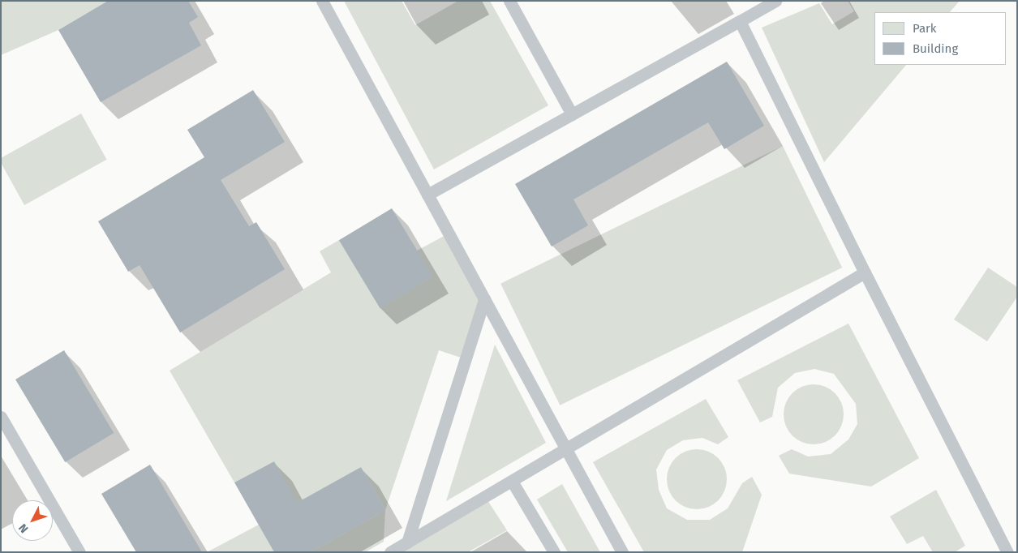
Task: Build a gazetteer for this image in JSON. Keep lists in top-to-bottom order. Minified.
{"legend":["Park","Building"],"north":"bottom left"}
